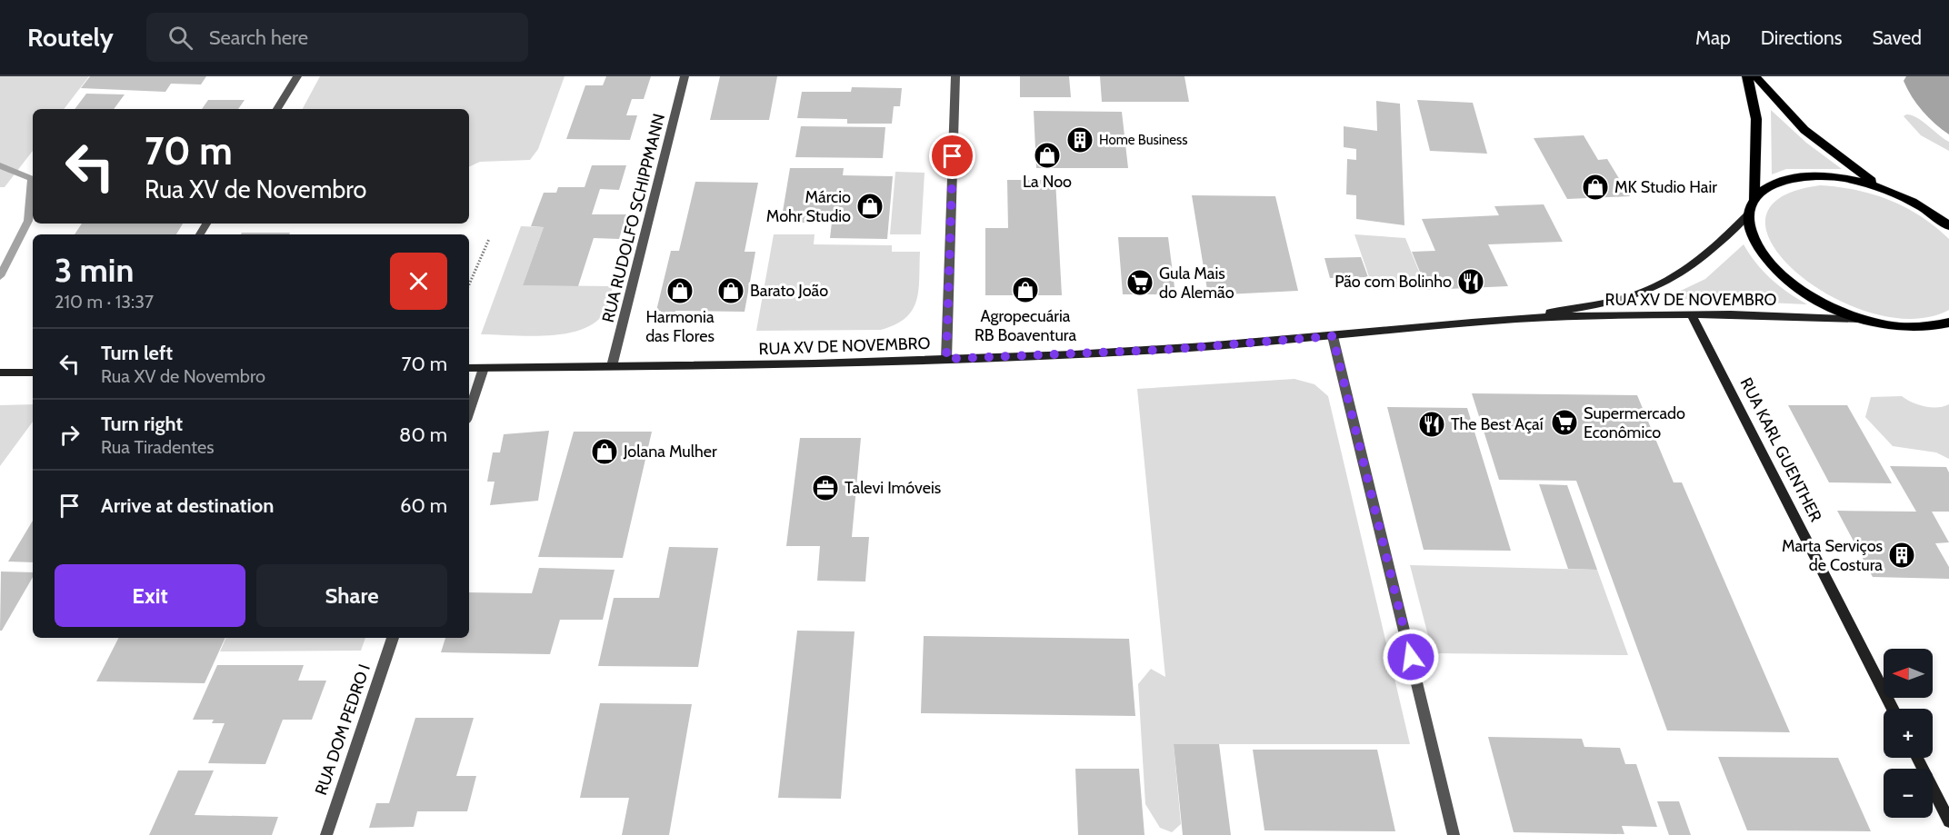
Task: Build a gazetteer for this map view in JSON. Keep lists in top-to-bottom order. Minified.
{"streets":{"main road":["RUA XV DE NOVEMBRO","RUA KARL GUENTHER"],"street":["RUA RUDOLFO SCHIPPMANN","RUA DOM PEDRO I"]},"crossings":[["RUA RUDOLFO SCHIPPMANN","RUA XV DE NOVEMBRO"],["RUA XV DE NOVEMBRO","RUA KARL GUENTHER"]],"places":{"building":["Home Business","Marta Serviços de Costura"],"shop":["La Noo","MK Studio Hair","Márcio Mohr Studio","Agropecuária RB Boaventura","Harmonia das Flores","Barato João","Jolana Mulher"],"restaurant":["Pão com Bolinho","The Best Açaí"],"supermarket":["Gula Mais do Alemão","Supermercado Econômico"],"office":["Talevi Imóveis"]},"north":"left","page":{"header":"Routely","search":"Search here","nav":["Map","Directions","Saved"],"turn":["70 m","Rua XV de Novembro"],"heading":["3 min","210 m · 13:37"],"list":[{"name":"Turn left","note":"Rua XV de Novembro","value":"70 m"},{"name":"Turn right","note":"Rua Tiradentes","value":"80 m"},{"name":"Arrive at destination","value":"60 m"}],"buttons":["Exit","Share"],"map_buttons":["+","−"]}}
